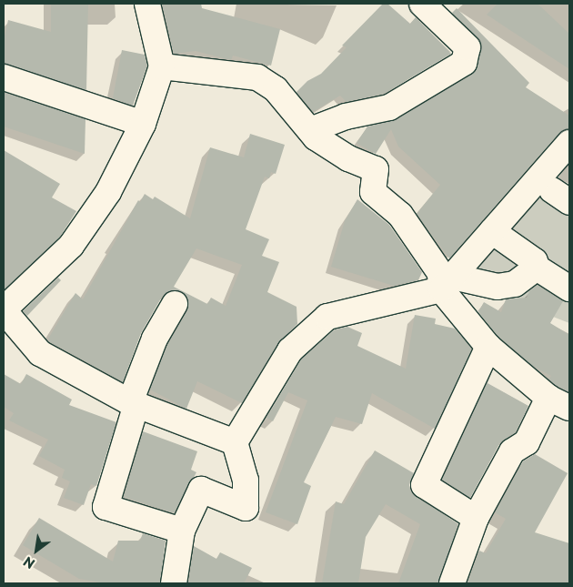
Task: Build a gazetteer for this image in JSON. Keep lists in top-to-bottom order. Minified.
{"north":"bottom left"}
